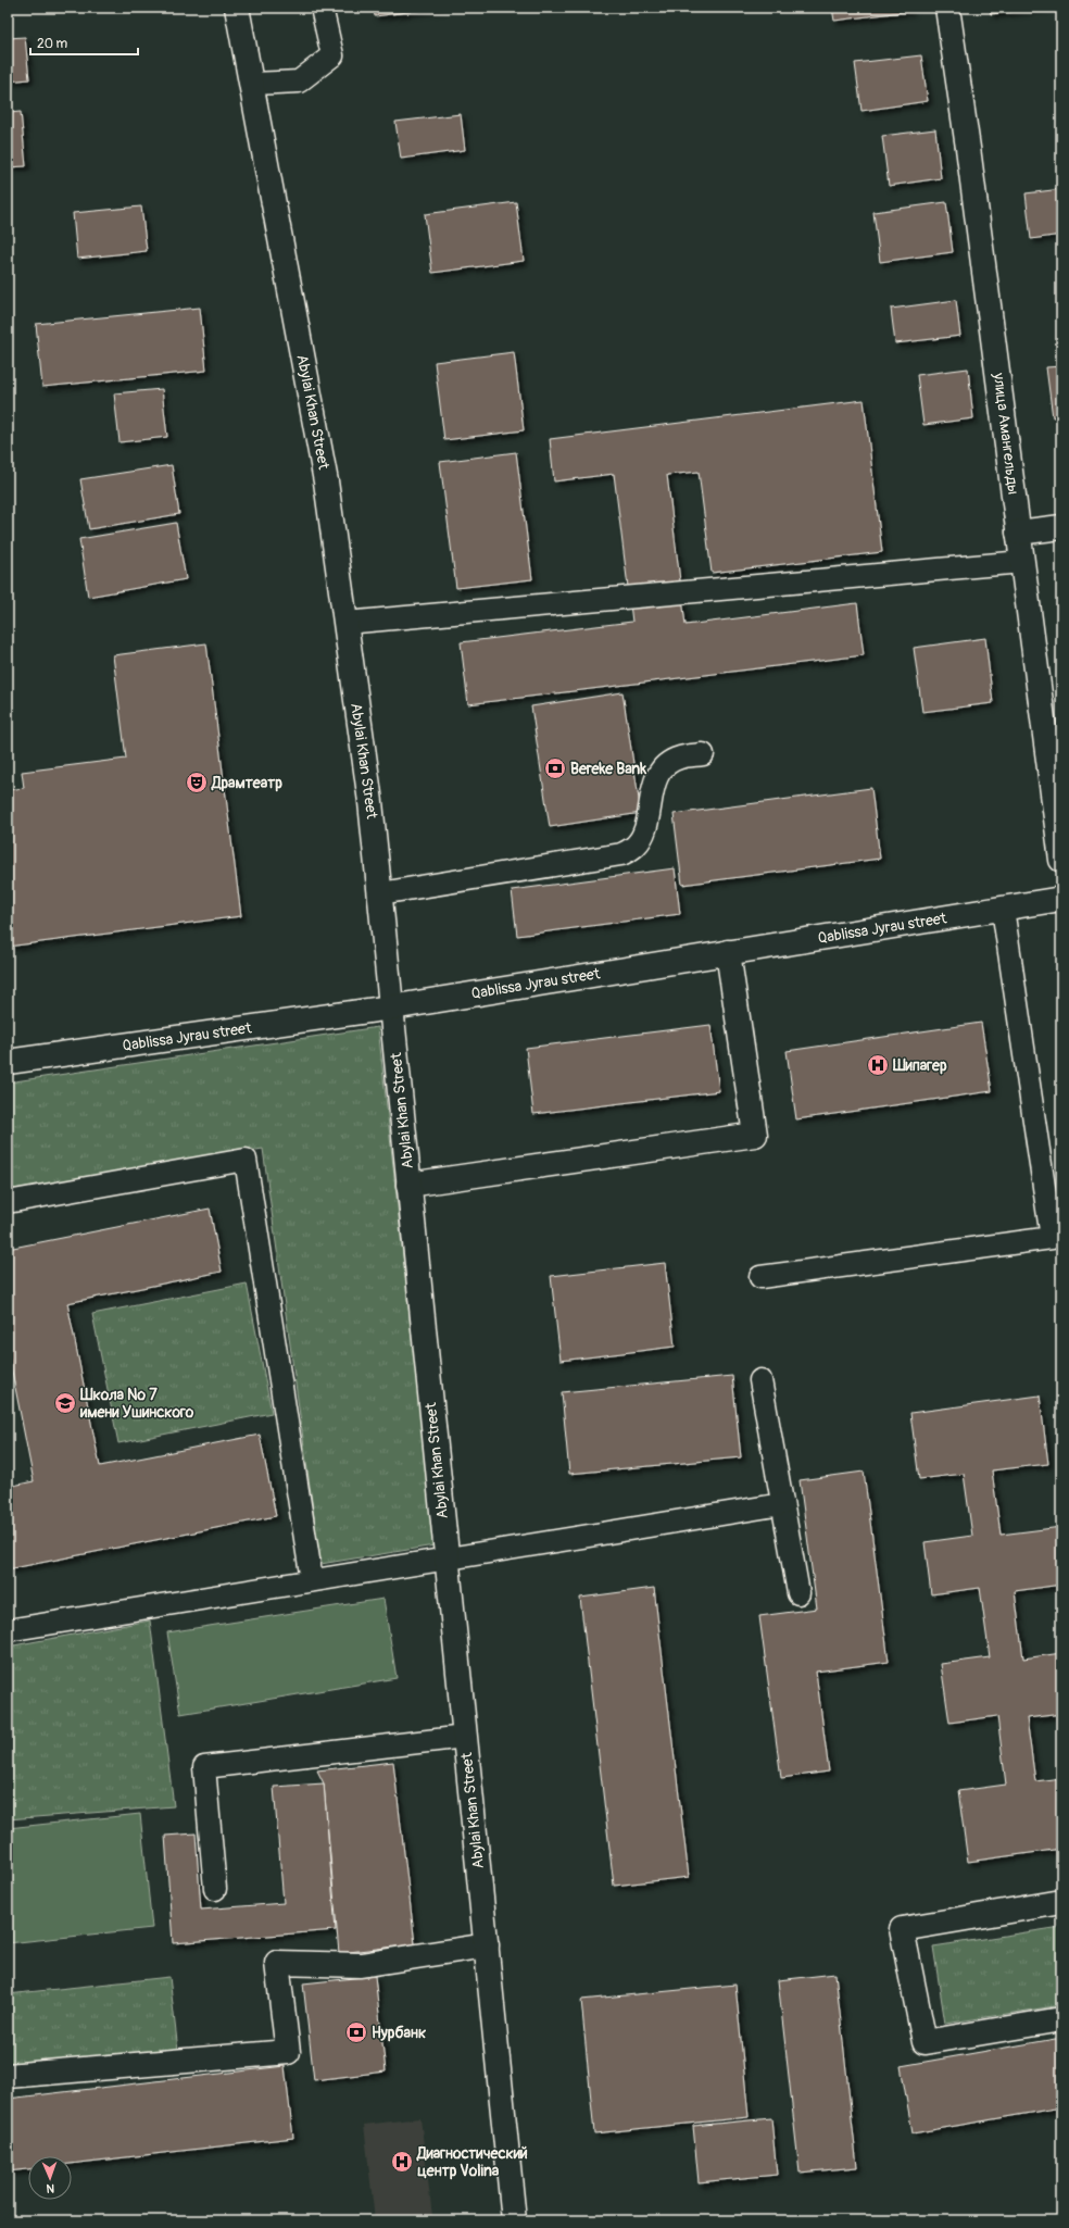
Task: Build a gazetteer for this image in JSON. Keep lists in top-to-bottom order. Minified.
{"streets":{"street":["Abylai Khan Street","улица Амангельды","Qablissa Jyrau street"]},"crossings":[["Abylai Khan Street","Qablissa Jyrau street"]],"places":{"bank":["Bereke Bank","Нурбанк"],"theatre":["Драмтеатр"],"hospital":["Шипагер","Диагностический центр Volina"],"school or university":["Школа № 7 имени Ушинского"]},"scale_bar":"20 m","north":"bottom"}
